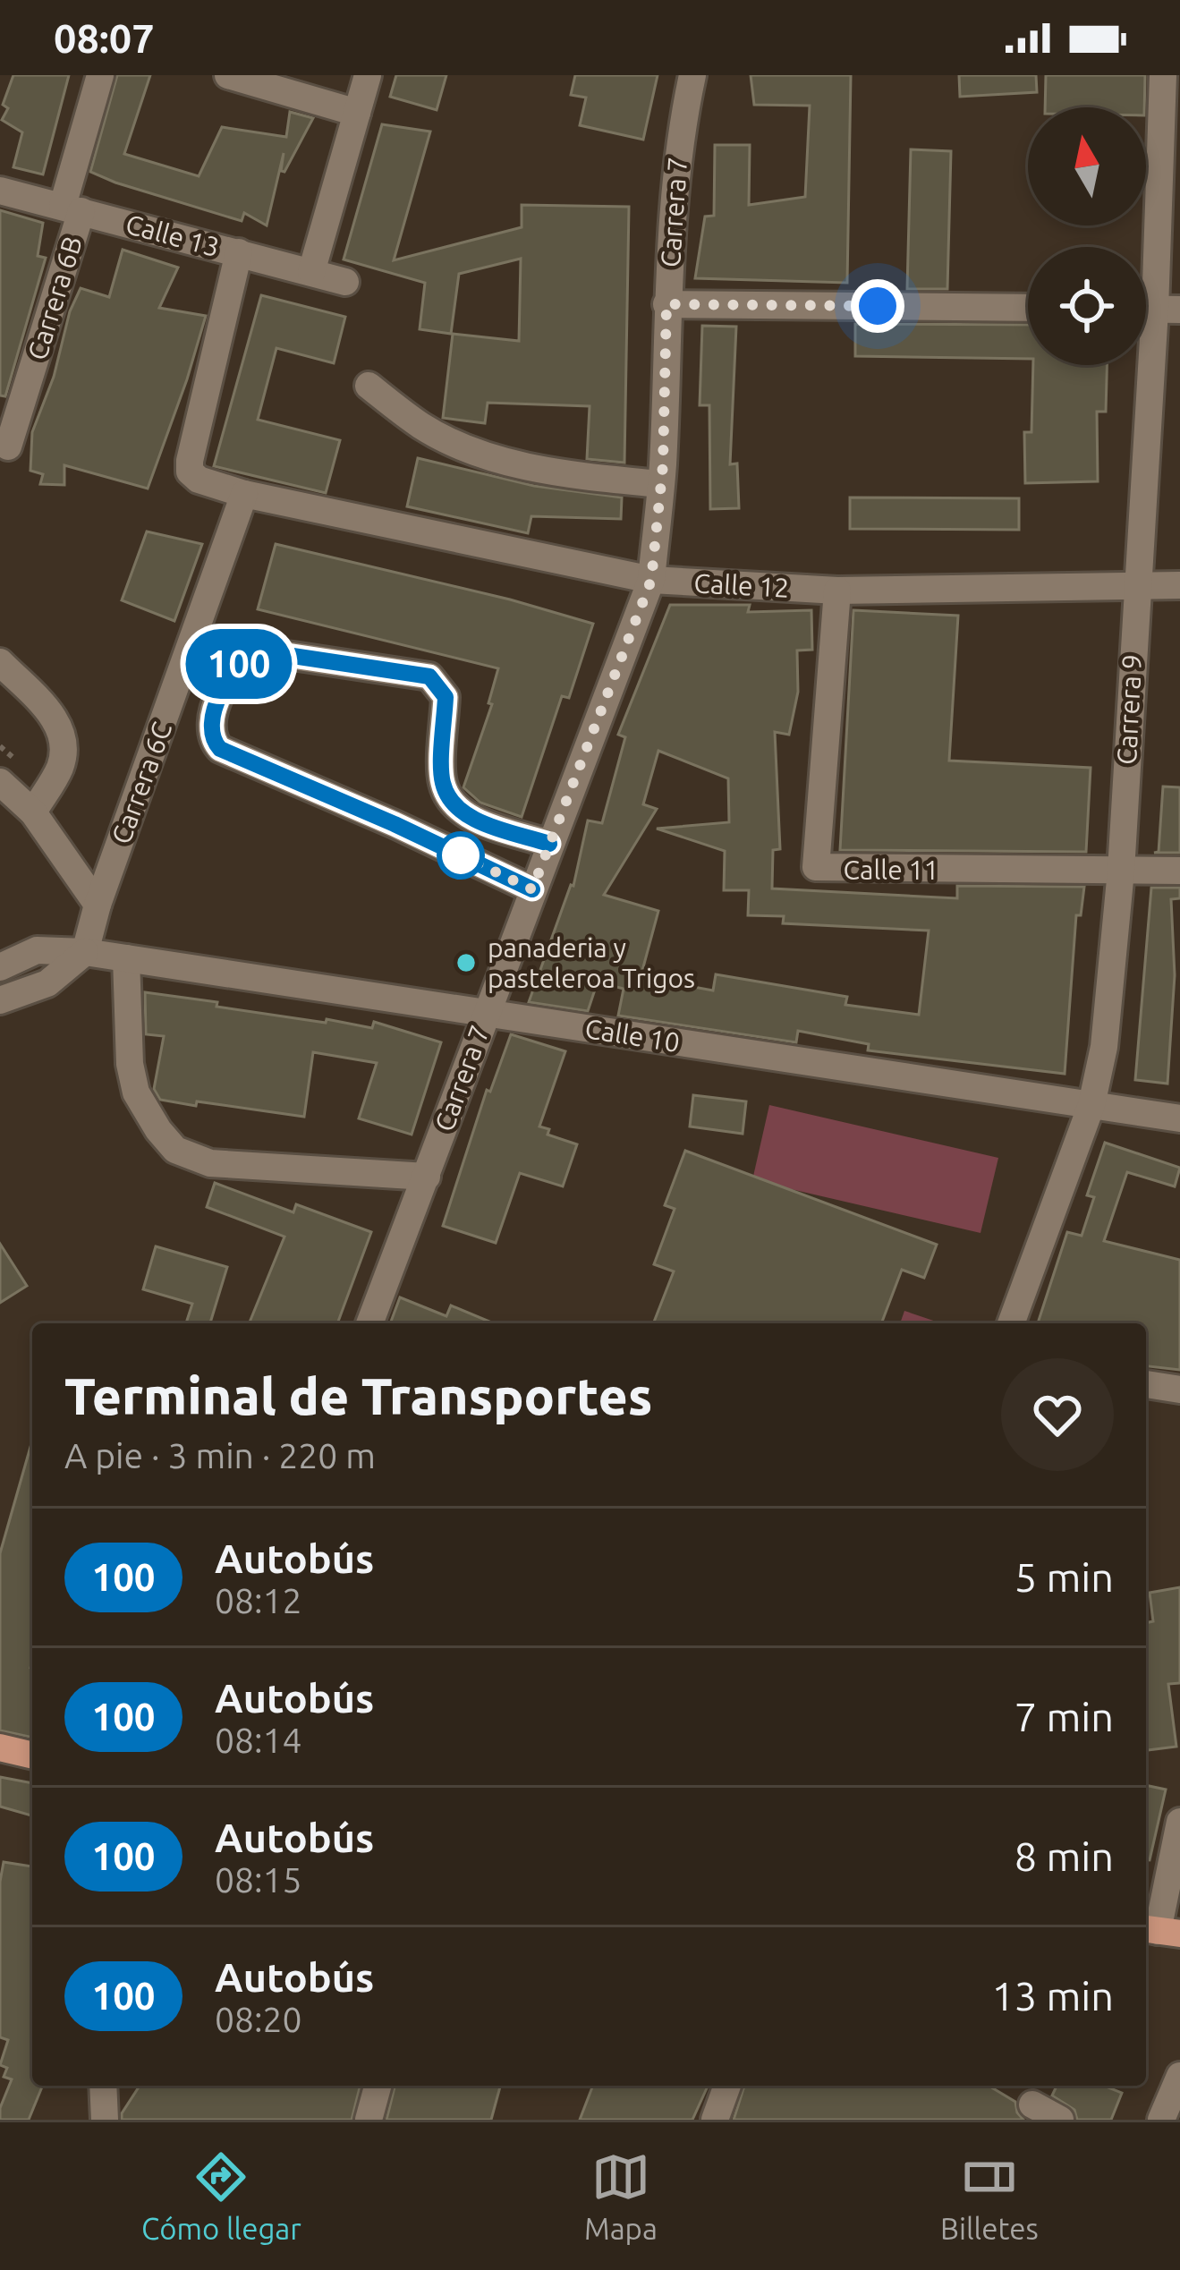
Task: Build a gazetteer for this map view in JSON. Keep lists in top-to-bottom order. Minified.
{"streets":{"street":["Carrera 7","Calle 13","Carrera 6B","Calle 12","Carrera 9","Carrera 6C","Calle 11","Calle 10"]},"crossings":[["Carrera 7","Calle 12"],["Carrera 7","Calle 10"],["Calle 13","Carrera 6B"],["Calle 13","Calle 12"],["Calle 12","Carrera 9"],["Calle 12","Carrera 6C"],["Calle 12","Calle 11"],["Carrera 9","Calle 11"],["Carrera 9","Calle 10"],["Carrera 6C","Calle 10"]],"places":["panaderia y pasteleroa Trigos"],"lines":["bus line 100"],"north":"top","page":{"status":"08:07","on_map":"100","heading":["Terminal de Transportes","A pie · 3 min · 220 m"],"list":[{"mark":"100","name":"Autobús","note":"08:12","value":"5 min"},{"mark":"100","name":"Autobús","note":"08:14","value":"7 min"},{"mark":"100","name":"Autobús","note":"08:15","value":"8 min"},{"mark":"100","name":"Autobús","note":"08:20","value":"13 min"}],"tabs":["Cómo llegar","Mapa","Billetes"]}}
